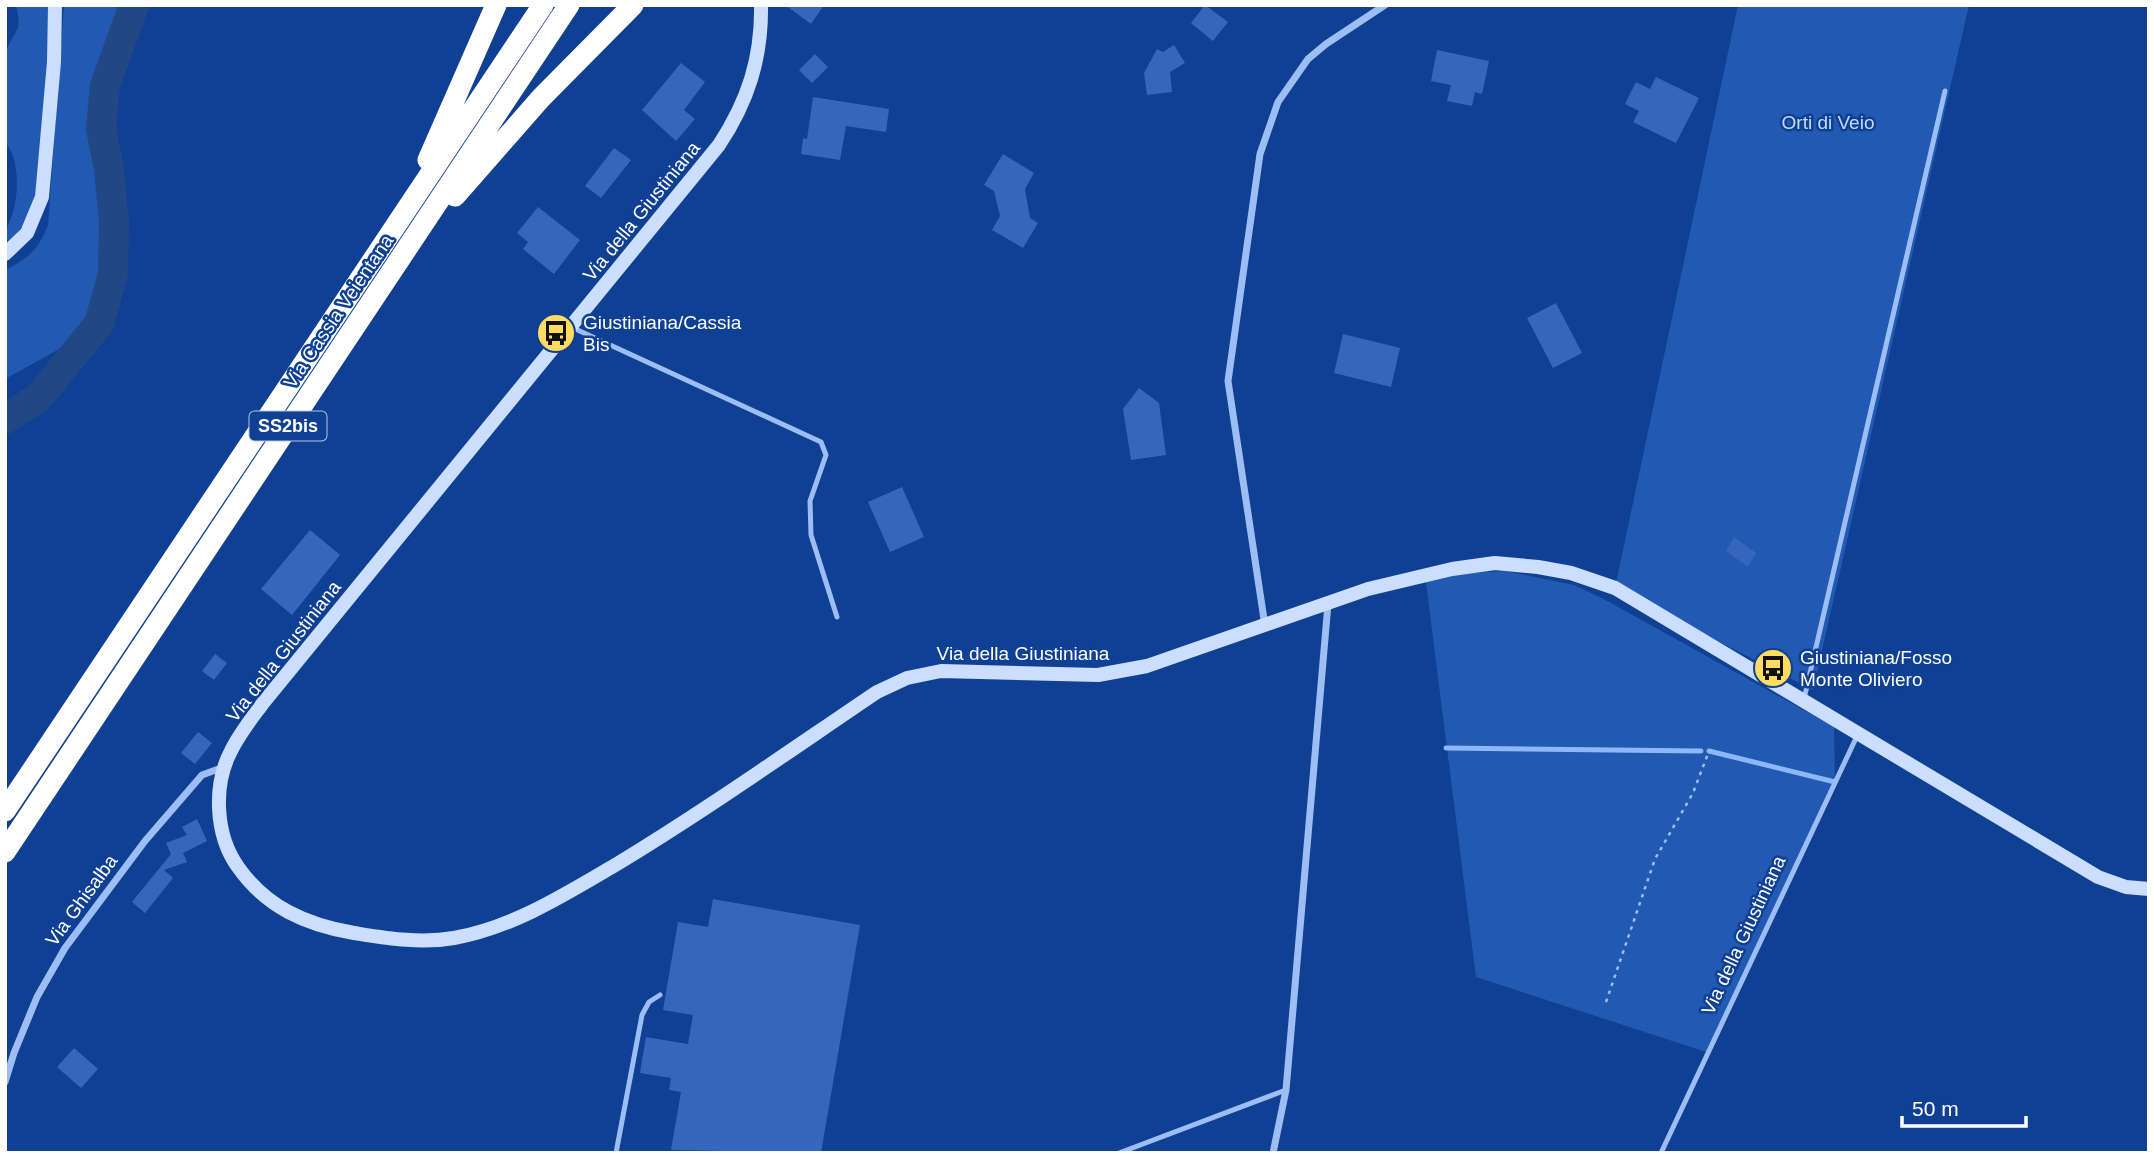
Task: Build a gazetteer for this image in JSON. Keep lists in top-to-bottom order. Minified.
{"streets":{"highway":["Via Cassia Veientana","SS2bis"],"street":["Via della Giustiniana","Via Ghisalba"]},"crossings":[["Via della Giustiniana","Via Ghisalba"]],"parks":["Orti di Veio"],"places":{"bus stop":["Giustiniana/Cassia Bis","Giustiniana/Fosso Monte Oliviero"]},"scale_bar":"50 m"}
